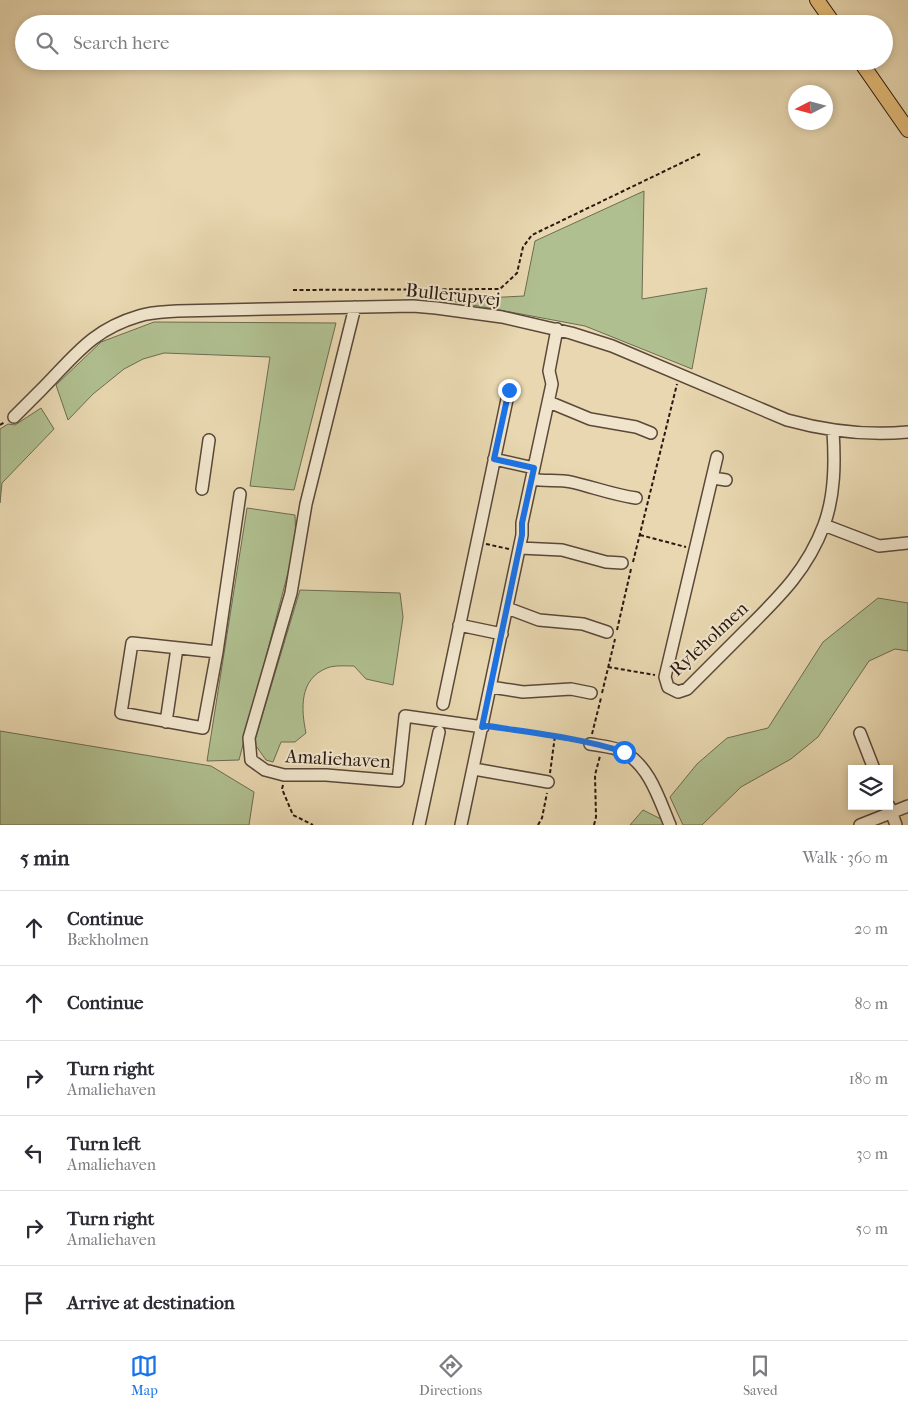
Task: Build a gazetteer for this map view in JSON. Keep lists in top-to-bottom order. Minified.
{"streets":{"street":["Bullerupvej","Ryleholmen","Amaliehaven"]},"crossings":[["Bullerupvej","Ryleholmen"],["Bullerupvej","Amaliehaven"]],"north":"left","page":{"search":"Search here","heading":["5 min","Walk · 360 m"],"list":[["Continue","Bækholmen","20 m"],["Continue","80 m"],["Turn right","Amaliehaven","180 m"],["Turn left","Amaliehaven","30 m"],["Turn right","Amaliehaven","50 m"],"Arrive at destination"],"nav":["Map","Directions","Saved"]}}
